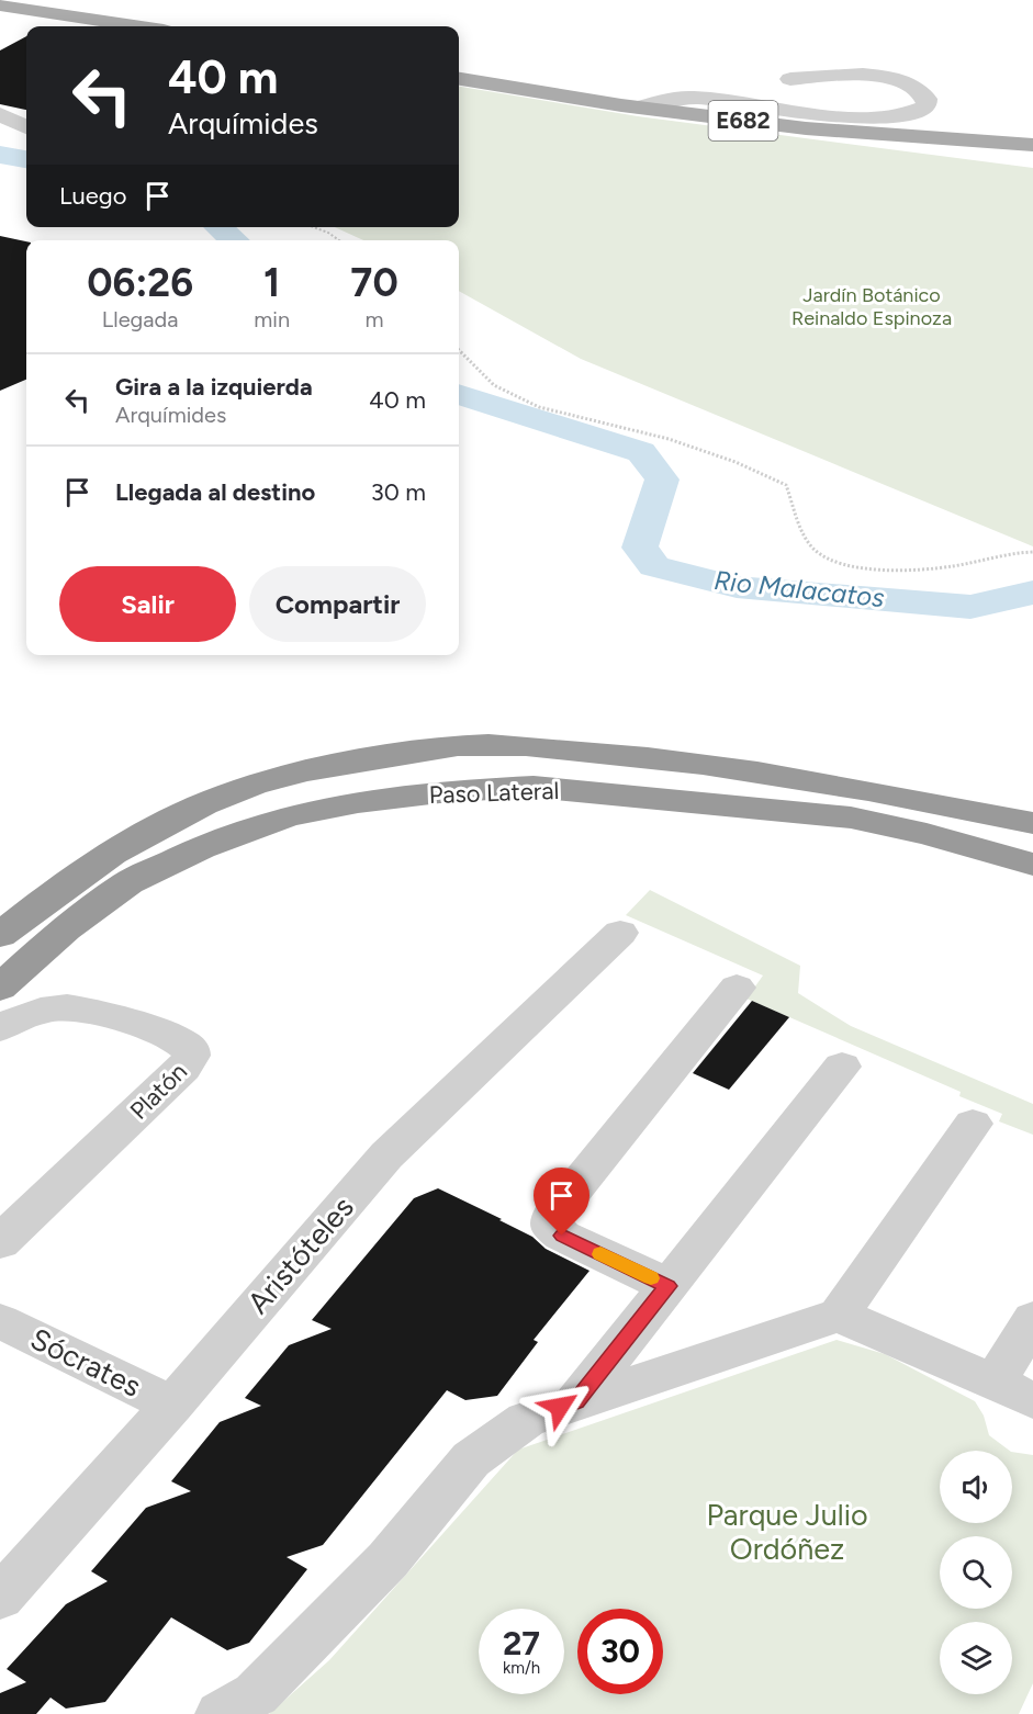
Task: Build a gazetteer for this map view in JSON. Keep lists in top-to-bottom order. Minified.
{"streets":{"highway":["Paso Lateral"],"main road":["E682"],"street":["Platón","Aristóteles","Sócrates"]},"crossings":[["Aristóteles","Sócrates"]],"water":["Rio Malacatos"],"parks":["Jardín Botánico Reinaldo Espinoza","Parque Julio Ordóñez"],"page":{"turn":["40 m","Arquímides"],"then":"Luego","eta":["06:26","Llegada","1","min","70","m"],"list":[{"name":"Gira a la izquierda","note":"Arquímides","value":"40 m"},{"name":"Llegada al destino","value":"30 m"}],"buttons":["Salir","Compartir"],"speed":"27 km/h","limit":"30"}}
